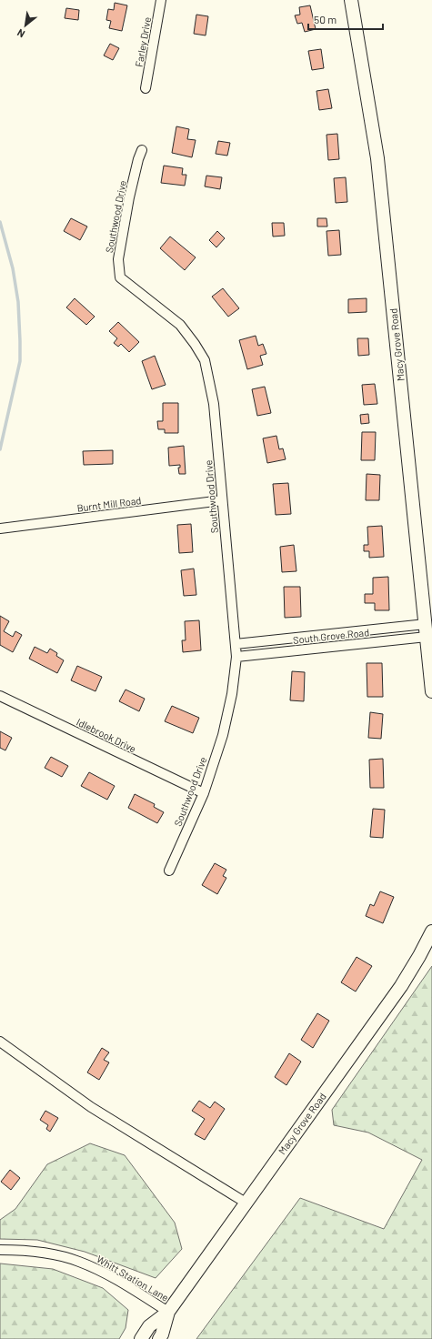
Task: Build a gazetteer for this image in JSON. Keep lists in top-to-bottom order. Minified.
{"streets":{"main road":["Macy Grove Road"],"street":["Farley Drive","Southwood Drive","Burnt Mill Road","South Grove Road","Idlebrook Drive","Whitt Station Lane"]},"crossings":[["Southwood Drive","Burnt Mill Road"],["Southwood Drive","South Grove Road"],["Southwood Drive","Idlebrook Drive"],["Macy Grove Road","South Grove Road"],["Macy Grove Road","Whitt Station Lane"]],"scale_bar":"50 m","north":"bottom left"}
